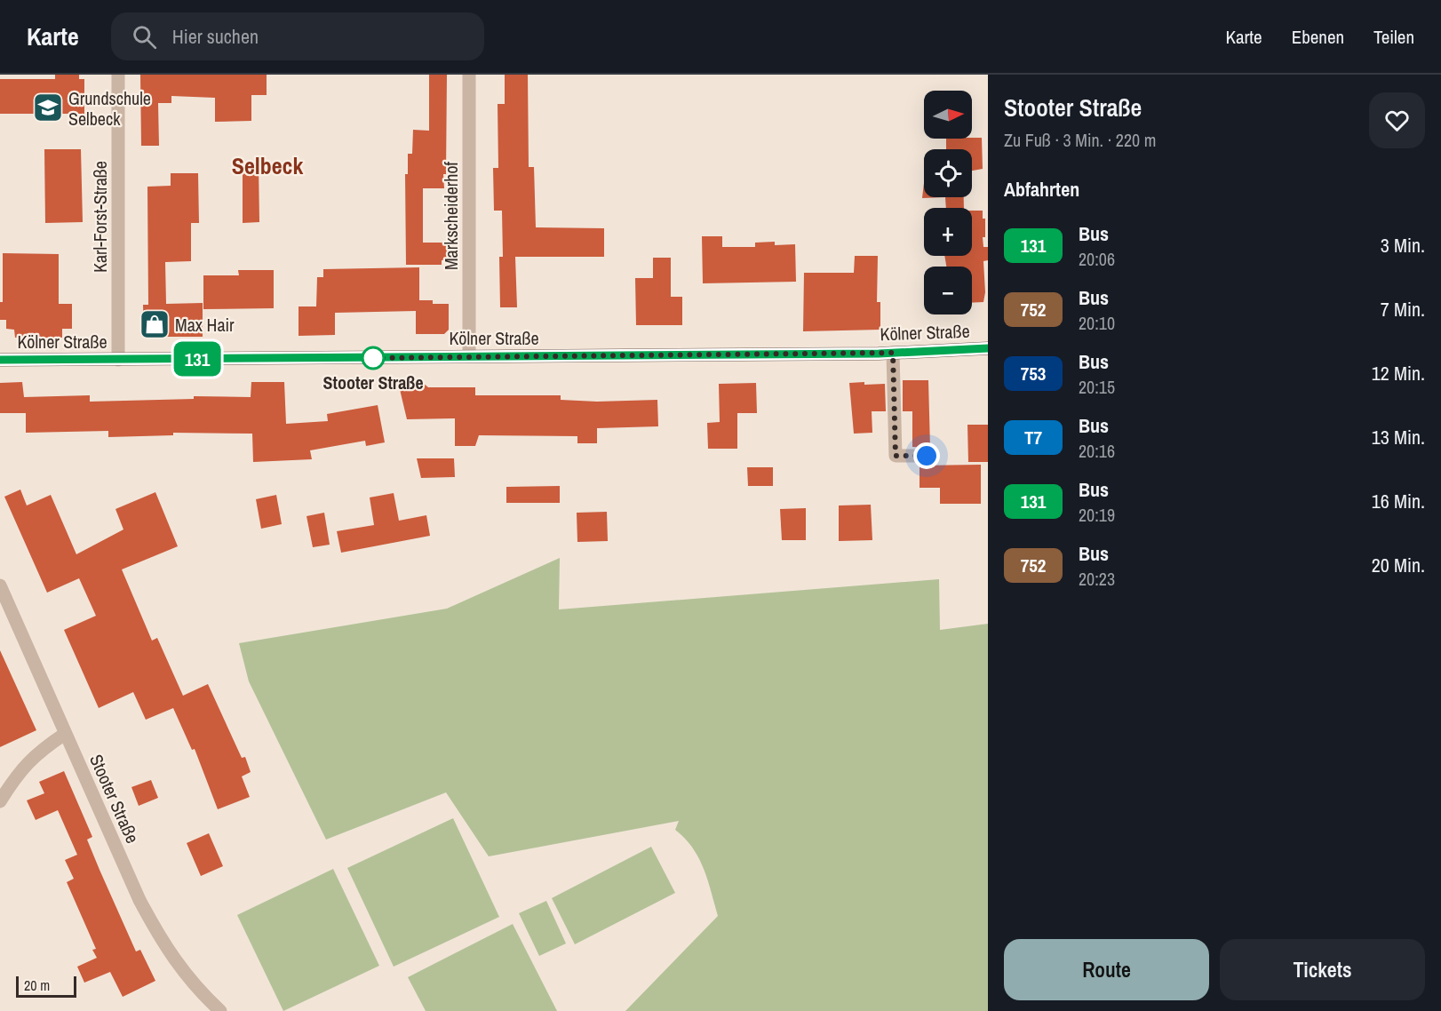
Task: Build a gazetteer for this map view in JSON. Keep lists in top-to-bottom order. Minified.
{"streets":{"main road":["Kölner Straße"],"street":["Markscheiderhof","Karl-Forst-Straße","Stooter Straße"]},"crossings":[["Markscheiderhof","Kölner Straße"],["Karl-Forst-Straße","Kölner Straße"]],"districts":["Selbeck"],"places":{"school or university":["Grundschule Selbeck"],"shop":["Max Hair"],"other":["Stooter Straße"]},"lines":["bus line 131"],"scale_bar":"20 m","north":"right","page":{"header":"Karte","search":"Hier suchen","nav":["Karte","Ebenen","Teilen"],"on_map":"131","heading":[["Stooter Straße","Zu Fuß · 3 Min. · 220 m"],"Abfahrten"],"map_buttons":["+","−"],"list":[{"mark":"131","name":"Bus","note":"20:06","value":"3 Min."},{"mark":"752","name":"Bus","note":"20:10","value":"7 Min."},{"mark":"753","name":"Bus","note":"20:15","value":"12 Min."},{"mark":"T7","name":"Bus","note":"20:16","value":"13 Min."},{"mark":"131","name":"Bus","note":"20:19","value":"16 Min."},{"mark":"752","name":"Bus","note":"20:23","value":"20 Min."}],"buttons":["Route","Tickets"],"scale":"20 m"}}
